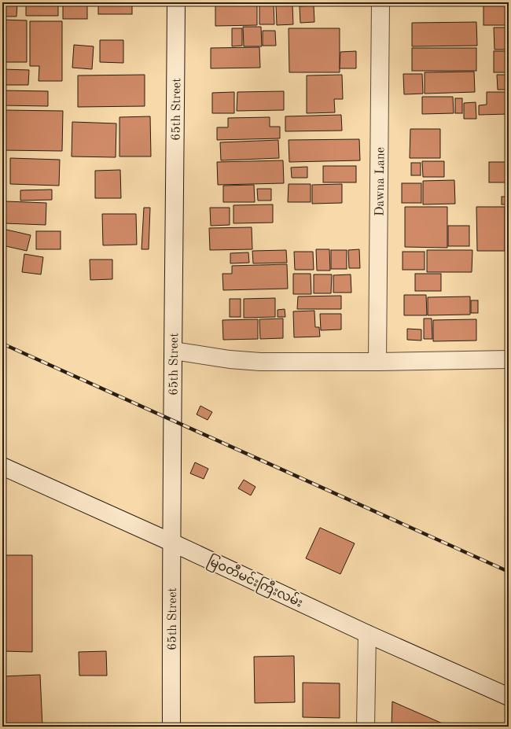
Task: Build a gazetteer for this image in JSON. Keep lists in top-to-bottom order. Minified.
{"streets":{"street":["65th Street","Dawna Lane","မြဝတီမင်းကြီးလမ်း"]},"crossings":[["65th Street","မြဝတီမင်းကြီးလမ်း"]]}
